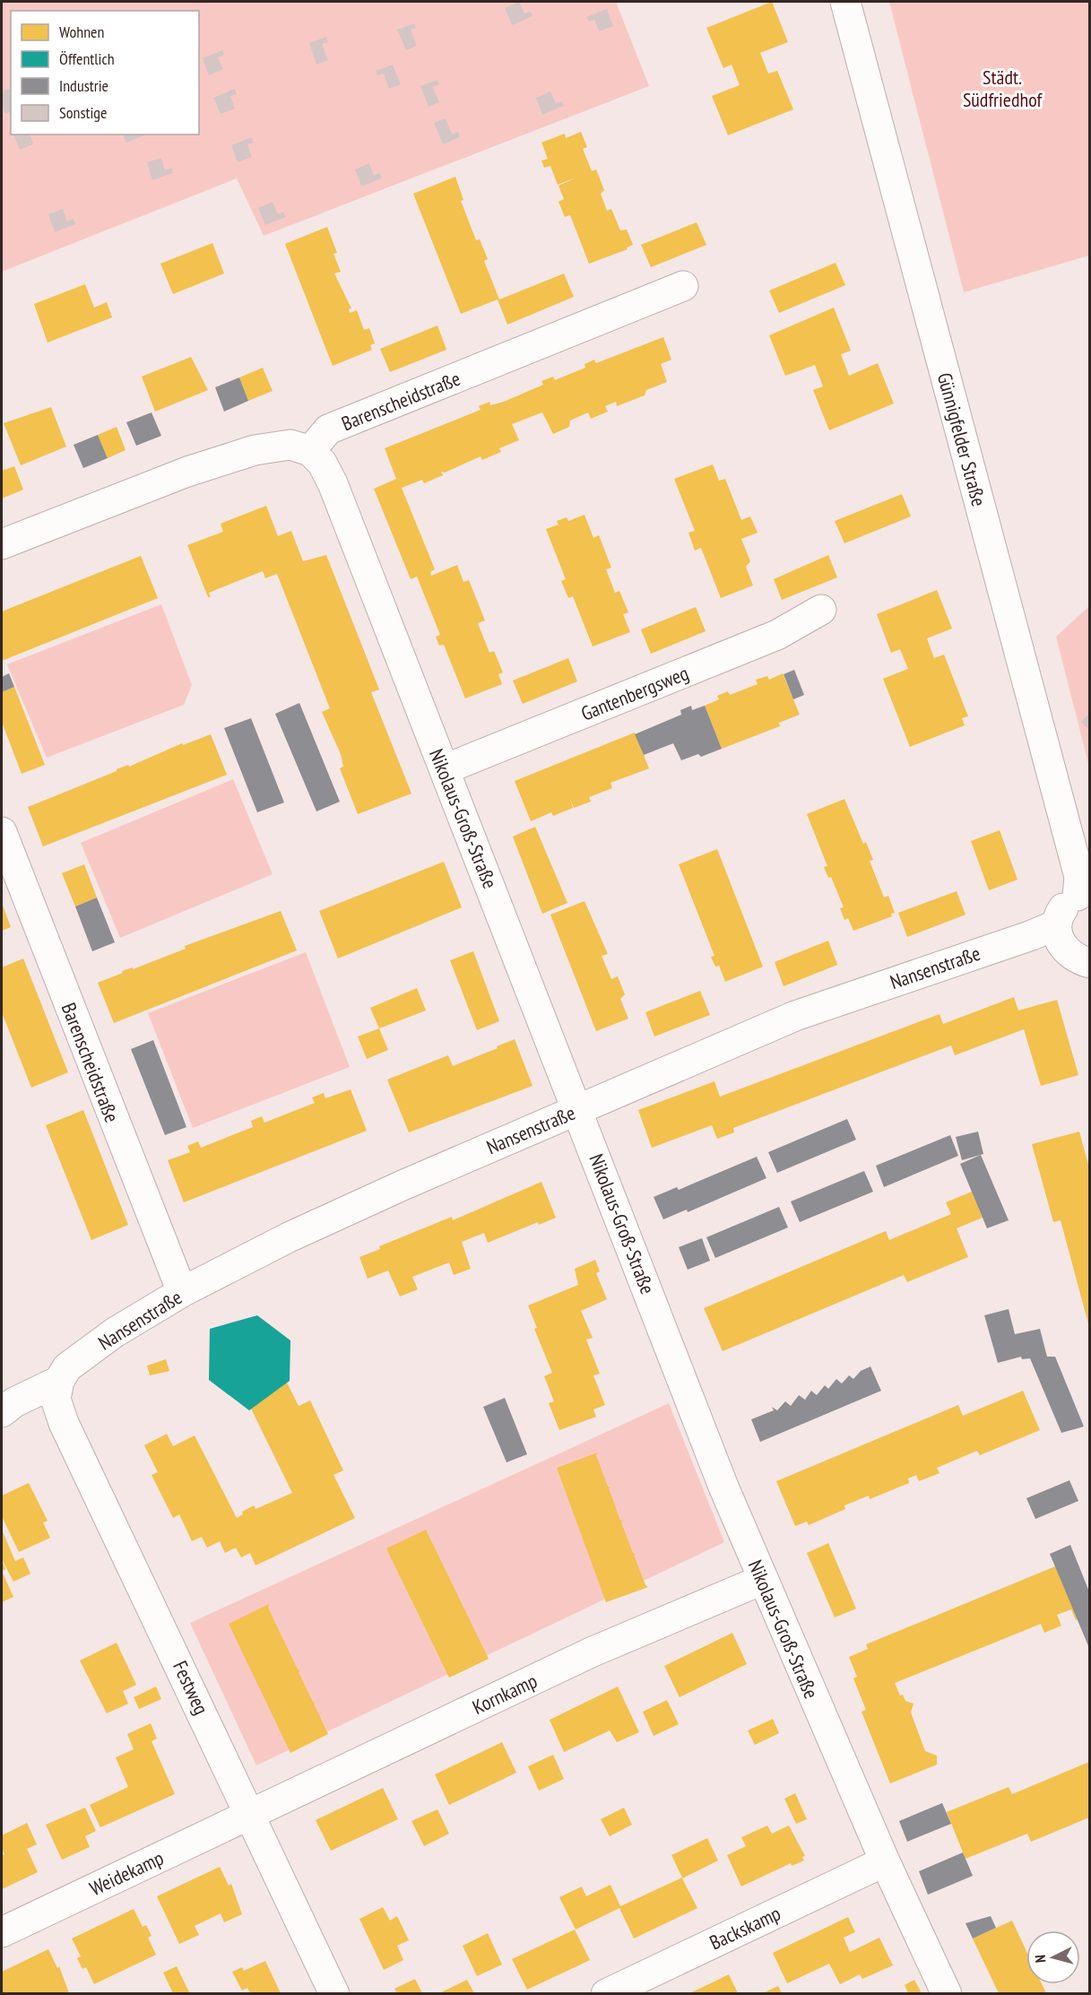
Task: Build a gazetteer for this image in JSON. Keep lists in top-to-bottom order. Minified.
{"streets":{"street":["Barenscheidstraße","Günnigfelder Straße","Gantenbergsweg","Nikolaus-Groß-Straße","Nansenstraße","Festweg","Kornkamp","Weidekamp","Backskamp"]},"crossings":[["Barenscheidstraße","Nikolaus-Groß-Straße"],["Barenscheidstraße","Nansenstraße"],["Günnigfelder Straße","Nansenstraße"],["Gantenbergsweg","Nikolaus-Groß-Straße"],["Nikolaus-Groß-Straße","Nansenstraße"],["Nikolaus-Groß-Straße","Kornkamp"],["Nikolaus-Groß-Straße","Backskamp"],["Nansenstraße","Festweg"],["Festweg","Kornkamp"],["Festweg","Weidekamp"],["Kornkamp","Weidekamp"]],"parks":["Städt. Südfriedhof"],"legend":["Wohnen","Öffentlich","Industrie","Sonstige"],"north":"left"}
